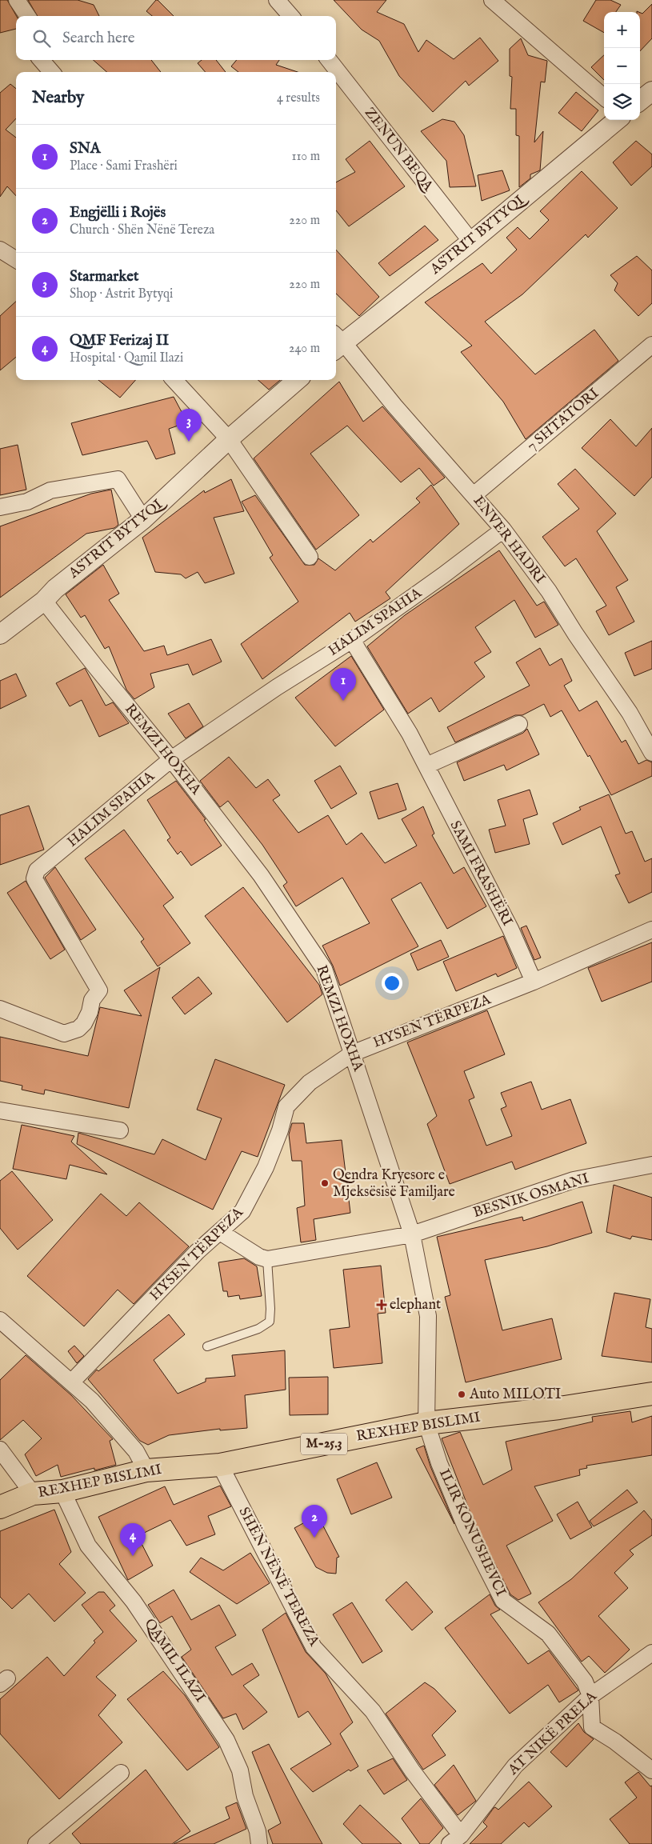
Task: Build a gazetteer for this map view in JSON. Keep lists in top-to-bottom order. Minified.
{"streets":{"main road":["REXHEP BISLIMI","M-25.3"],"street":["ZENUN BEQA","ASTRIT BYTYQI","7 SHTATORI","ENVER HADRI","HALIM SPAHIA","REMZI HOXHA","SAMI FRASHËRI","HYSEN TËRPEZA","BESNIK OSMANI","ILIR KONUSHEVCI","SHËN NËNË TEREZA","QAMIL ILAZI","AT NIKË PRELA"]},"crossings":[["ZENUN BEQA","ASTRIT BYTYQI"],["ASTRIT BYTYQI","ENVER HADRI"],["ASTRIT BYTYQI","REMZI HOXHA"],["7 SHTATORI","ENVER HADRI"],["ENVER HADRI","HALIM SPAHIA"],["HALIM SPAHIA","REMZI HOXHA"],["HALIM SPAHIA","SAMI FRASHËRI"],["REMZI HOXHA","HYSEN TËRPEZA"],["REMZI HOXHA","BESNIK OSMANI"],["REMZI HOXHA","REXHEP BISLIMI"],["REMZI HOXHA","ILIR KONUSHEVCI"],["SAMI FRASHËRI","HYSEN TËRPEZA"],["REXHEP BISLIMI","ILIR KONUSHEVCI"],["REXHEP BISLIMI","SHËN NËNË TEREZA"],["REXHEP BISLIMI","QAMIL ILAZI"],["ILIR KONUSHEVCI","AT NIKË PRELA"],["SHËN NËNË TEREZA","AT NIKË PRELA"]],"places":{"other":["Qendra Kryesore e Mjeksësisë Familjare","Auto MILOTI"],"health":["elephant"]},"page":{"map_buttons":["+","−"],"search":"Search here","heading":["Nearby","4 results"],"list":[{"mark":"1","name":"SNA","note":"Place · Sami Frashëri","value":"110 m"},{"mark":"2","name":"Engjëlli i Rojës","note":"Church · Shën Nënë Tereza","value":"220 m"},{"mark":"3","name":"Starmarket","note":"Shop · Astrit Bytyqi","value":"220 m"},{"mark":"4","name":"QMF Ferizaj II","note":"Hospital · Qamil Ilazi","value":"240 m"}],"pins":["3","1","2","4"]}}
